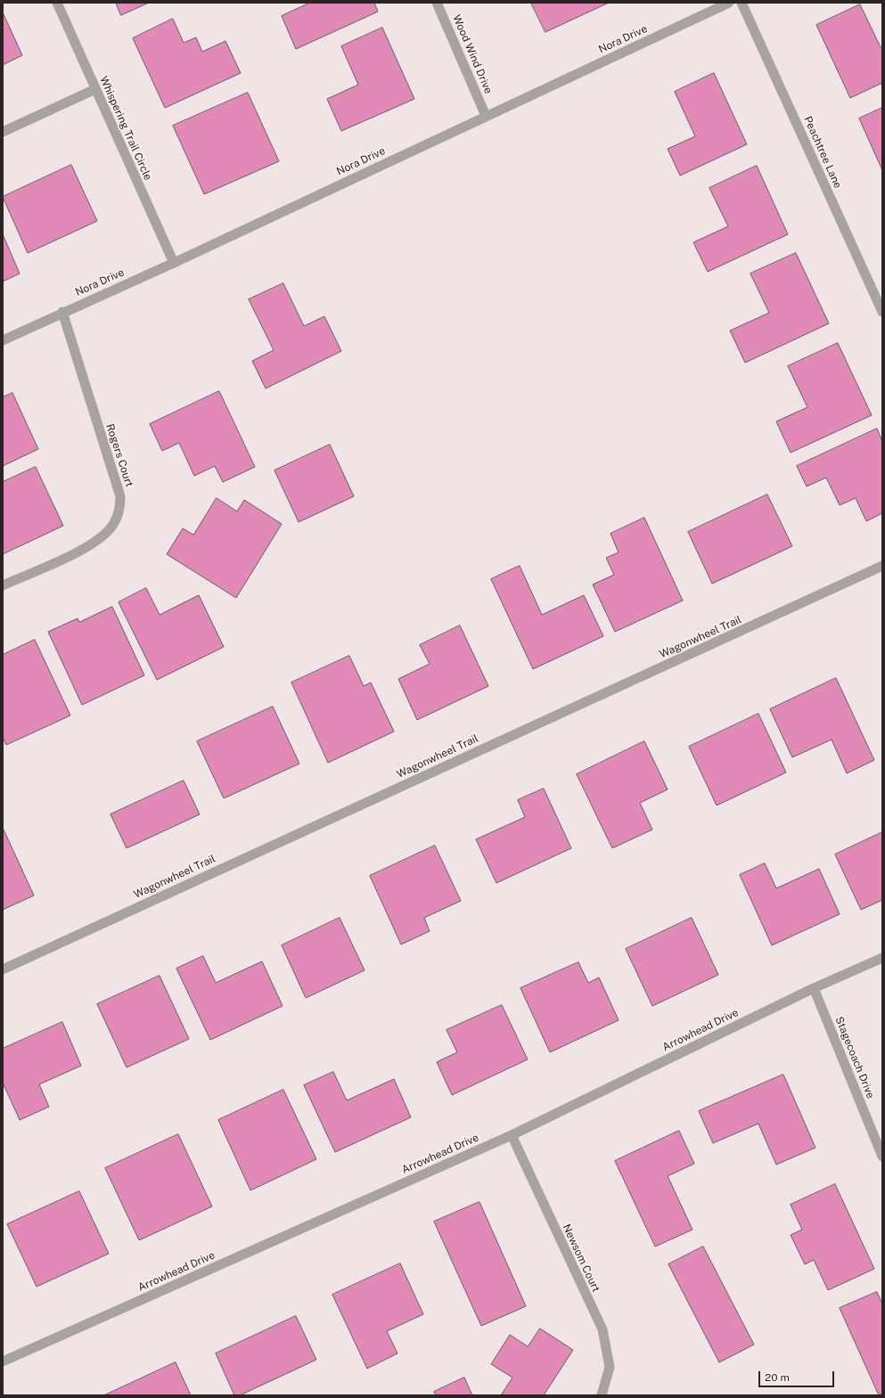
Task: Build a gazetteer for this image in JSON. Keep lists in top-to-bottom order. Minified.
{"streets":{"street":["Nora Drive","Wood Wind Drive","Whispering Trail Circle","Peachtree Lane","Rogers Court","Wagonwheel Trail","Arrowhead Drive","Stagecoach Drive","Newsom Court"]},"crossings":[["Nora Drive","Wood Wind Drive"],["Nora Drive","Whispering Trail Circle"],["Nora Drive","Rogers Court"],["Arrowhead Drive","Stagecoach Drive"],["Arrowhead Drive","Newsom Court"]],"scale_bar":"20 m"}
